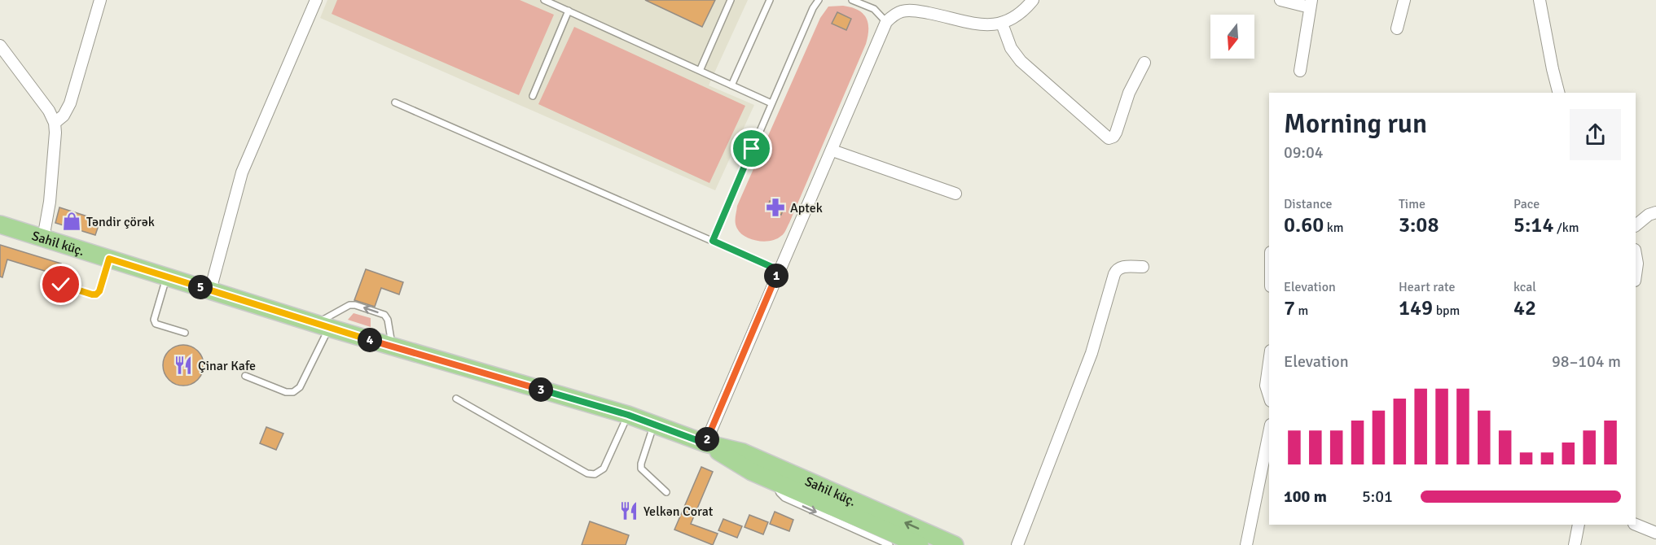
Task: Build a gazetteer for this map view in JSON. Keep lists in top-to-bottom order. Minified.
{"streets":{"main road":["Sahil küç."]},"places":{"pharmacy":["Aptek"],"shop":["Təndir çörək"],"restaurant":["Çinar Kafe","Yelkən Corat"]},"north":"bottom","page":{"heading":["Morning run","09:04"],"stats":[["Distance","0.60 km"],["Time","3:08"],["Pace","5:14 /km"],["Elevation","7 m"],["Heart rate","149 bpm"],["kcal","42"]],"pins":["1","5","4","3","2"],"chart":["Elevation","98–104 m"],"list":[{"name":"100 m","note":"5:01"}]}}
